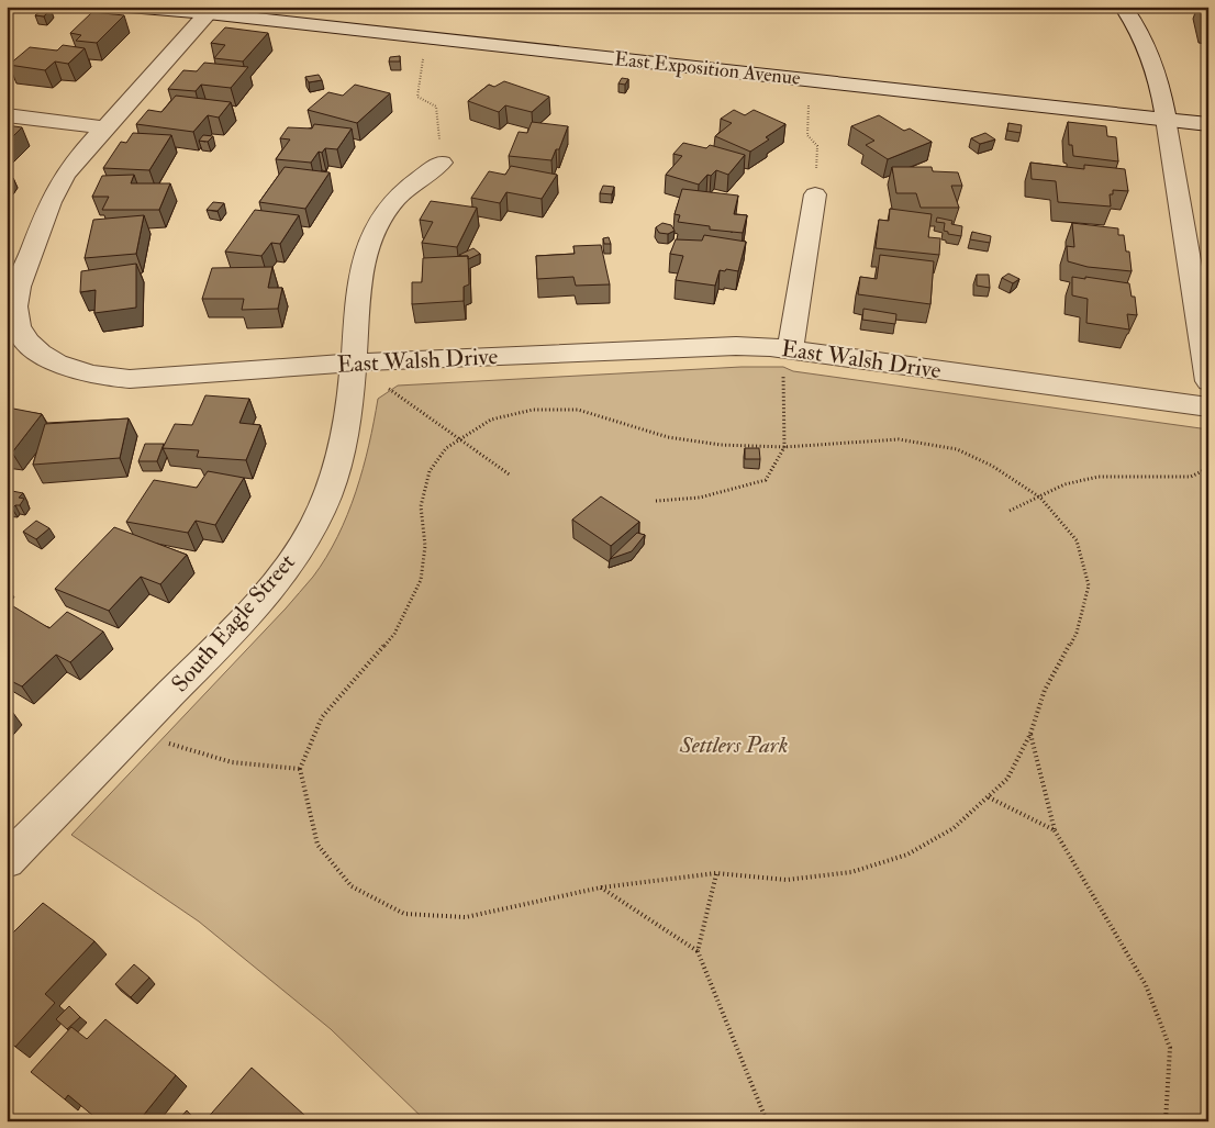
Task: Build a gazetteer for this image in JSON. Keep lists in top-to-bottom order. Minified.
{"streets":{"street":["East Exposition Avenue","East Walsh Drive","South Eagle Street"]},"crossings":[["East Exposition Avenue","East Walsh Drive"],["East Walsh Drive","South Eagle Street"]],"parks":["Settlers Park"]}
